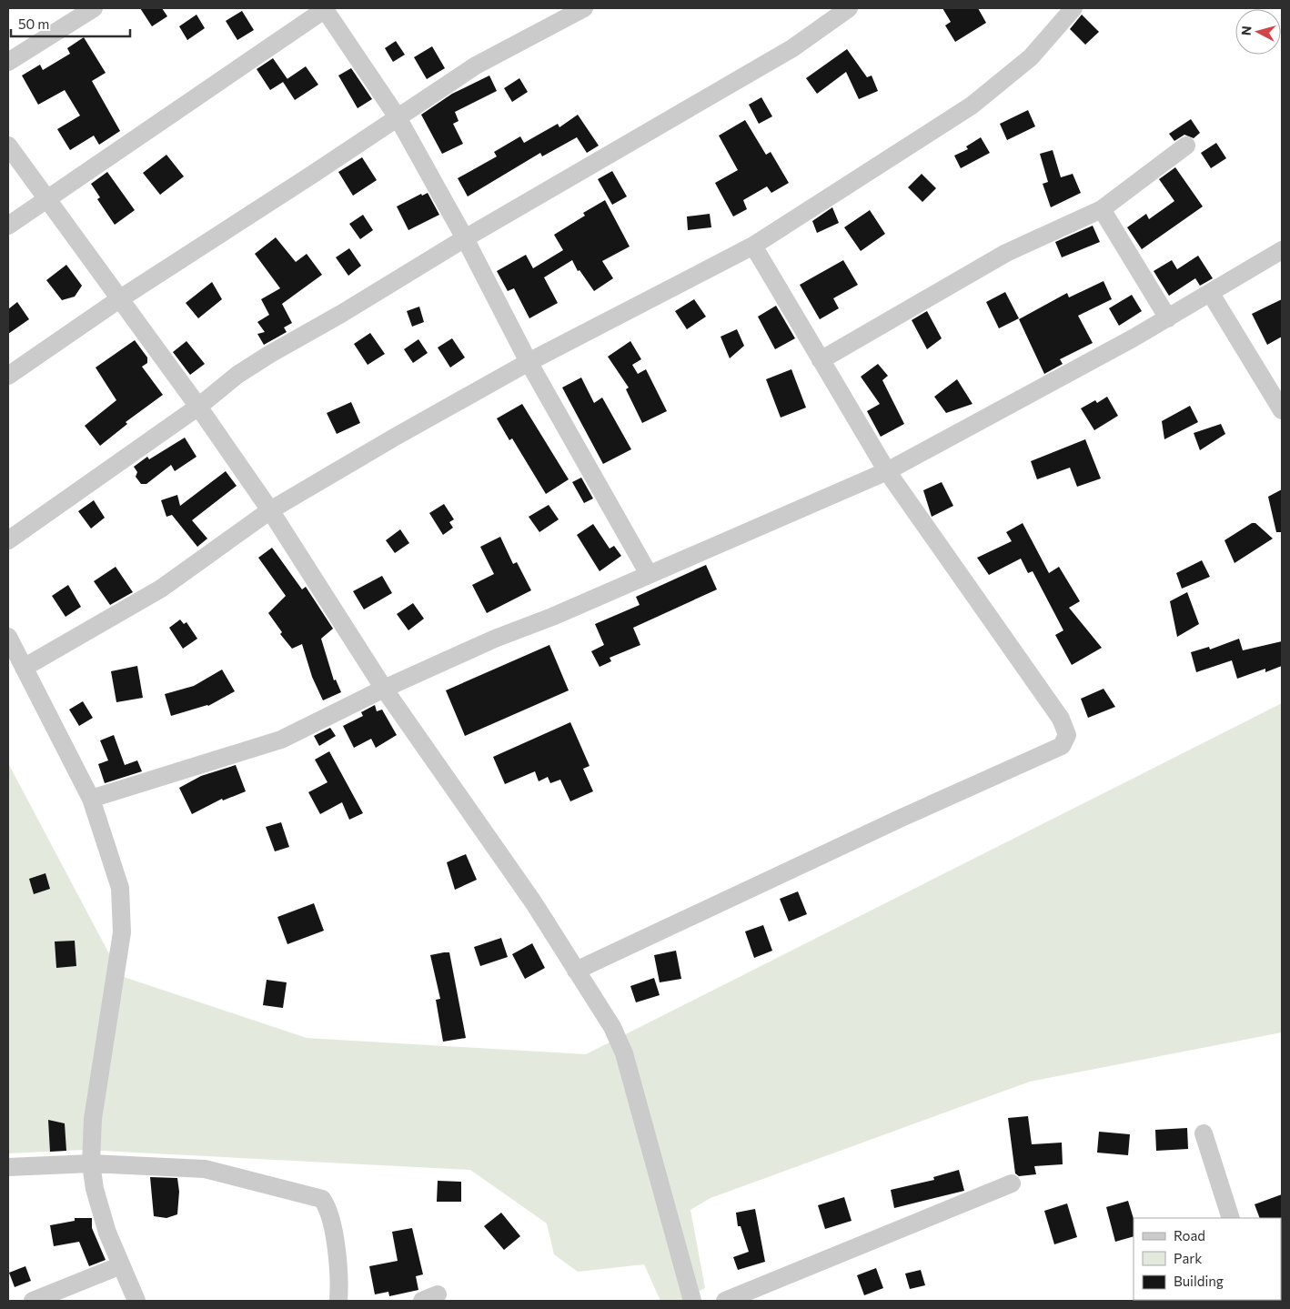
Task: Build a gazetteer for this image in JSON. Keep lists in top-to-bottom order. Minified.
{"legend":["Road","Park","Building"],"scale_bar":"50 m","north":"left"}
